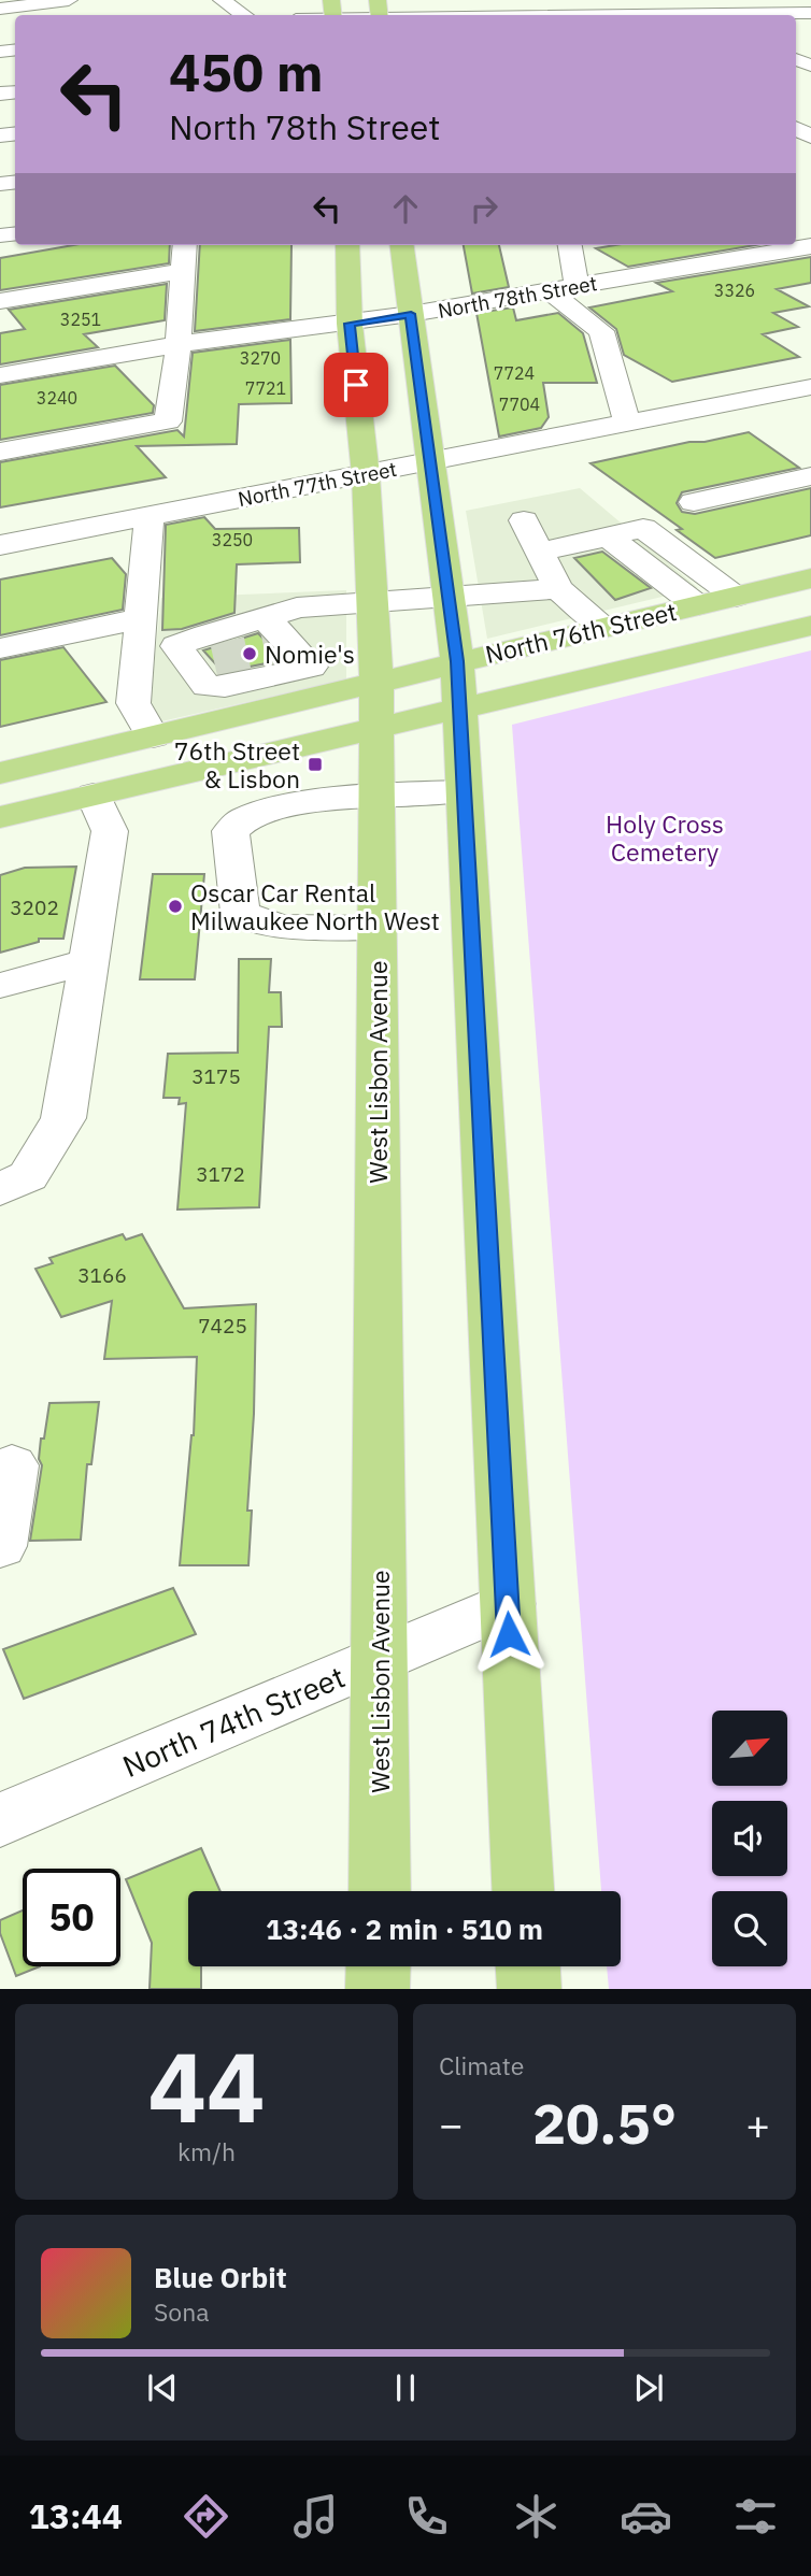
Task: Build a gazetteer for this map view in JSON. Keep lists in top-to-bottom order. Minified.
{"streets":{"main road":["North 76th Street","West Lisbon Avenue"],"street":["North 78th Street","North 77th Street","North 74th Street"]},"crossings":[["North 78th Street","West Lisbon Avenue"],["North 77th Street","West Lisbon Avenue"],["North 76th Street","West Lisbon Avenue"],["West Lisbon Avenue","North 74th Street"]],"parks":["Holy Cross Cemetery"],"places":{"other":["Nomie's","Oscar Car Rental Milwaukee North West"],"transit":["76th Street & Lisbon"]},"house_numbers":["3326","3251","3270","7724","7721","3240","7704","3250","3202","3175","3172","3166","7425"],"north":"top right","page":{"turn":["450 m","North 78th Street"],"limit":"50","trip":"13:46 · 2 min · 510 m","tile":[["44","km/h"],"Climate"],"heat":["−","20.5°","+"],"song":["Blue Orbit","Sona"],"tabs":"13:44"}}
